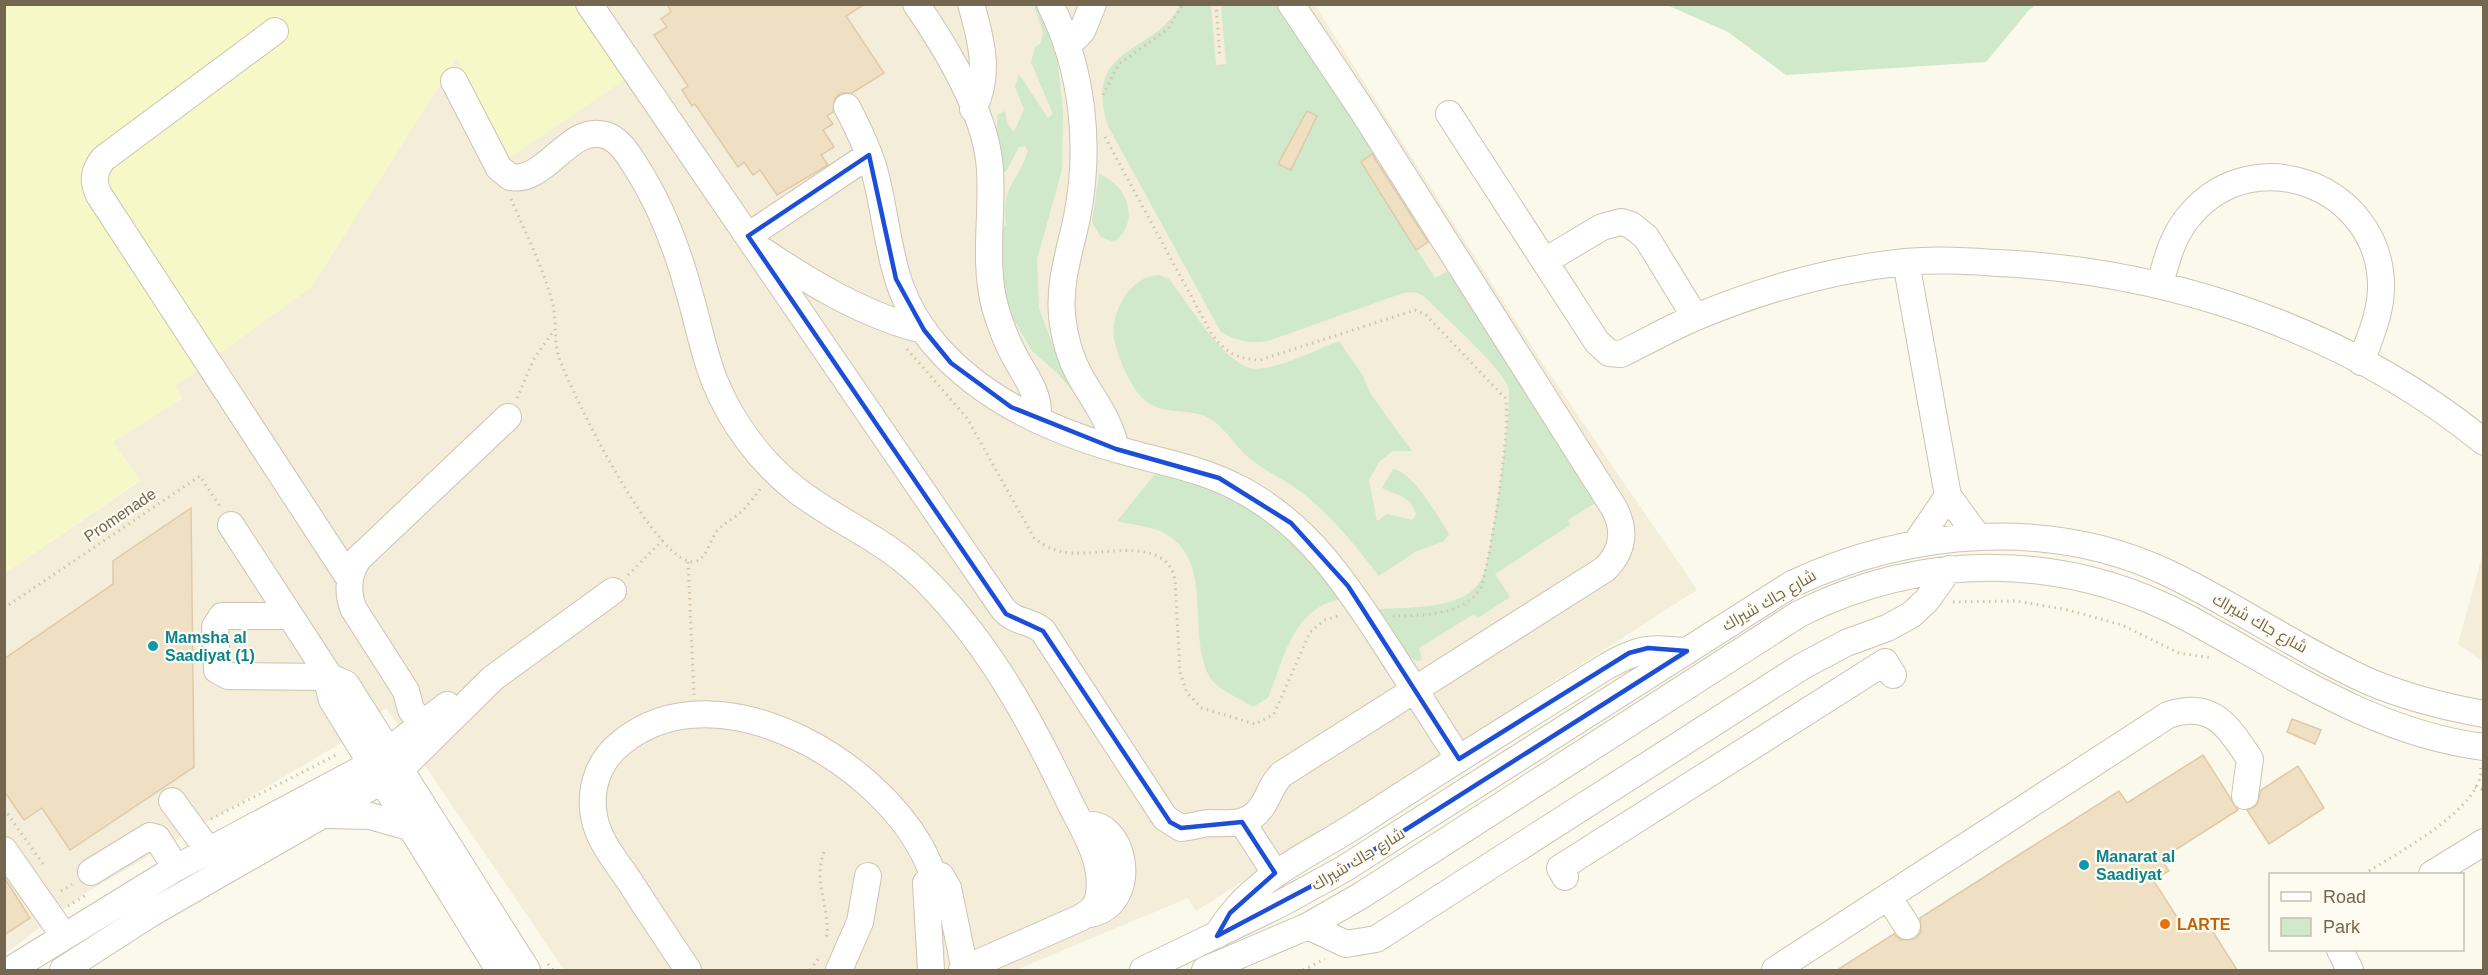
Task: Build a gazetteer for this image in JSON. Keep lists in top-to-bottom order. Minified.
{"streets":{"street":["شارع جاك شيراك"],"path":["Promenade"]},"places":["Mamsha al Saadiyat (1)","Manarat al Saadiyat","LARTE"],"legend":["Road","Park"]}
